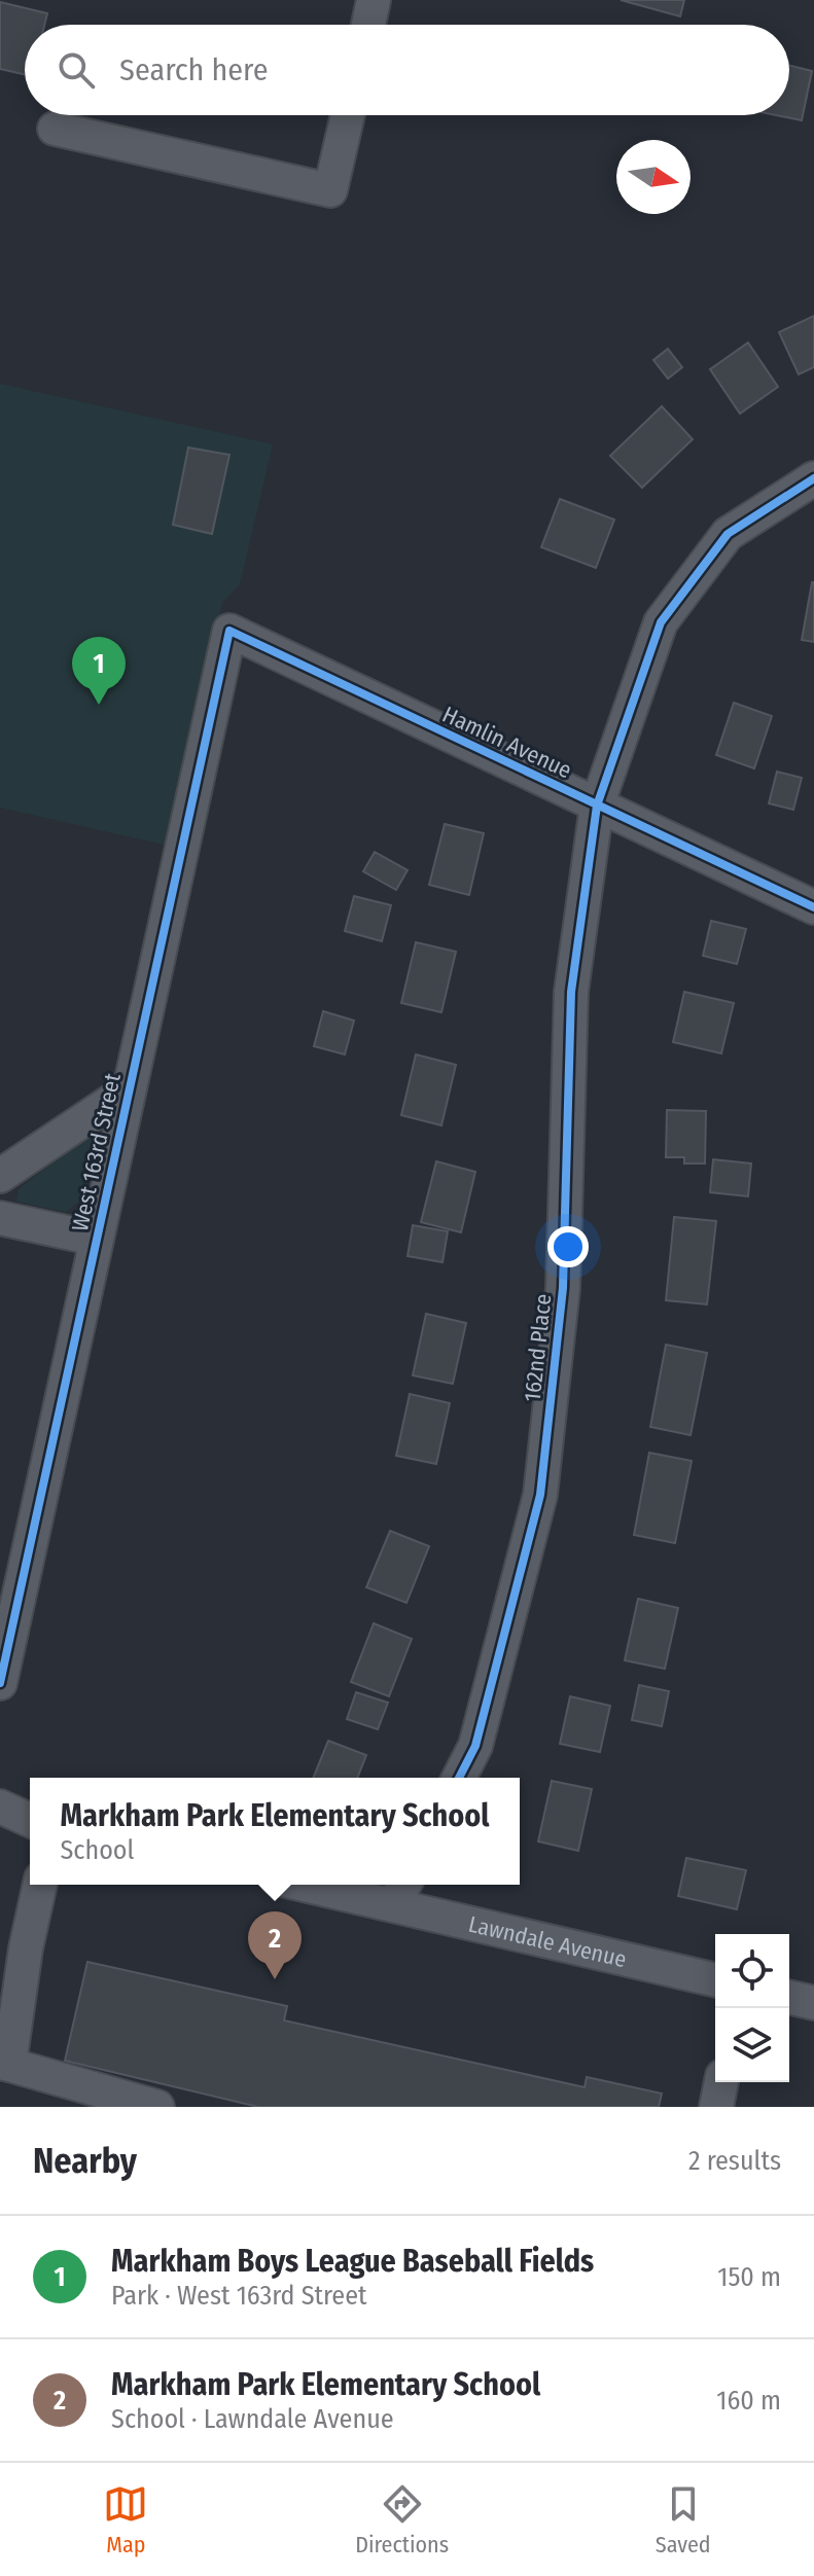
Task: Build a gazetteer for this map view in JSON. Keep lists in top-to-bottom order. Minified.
{"streets":{"street":["Hamlin Avenue","West 163rd Street","162nd Place","Lawndale Avenue"]},"crossings":[["Hamlin Avenue","West 163rd Street"],["Hamlin Avenue","162nd Place"]],"north":"right","page":{"search":"Search here","pins":["1","2"],"popup":["Markham Park Elementary School","School"],"heading":["Nearby","2 results"],"list":[{"mark":"1","name":"Markham Boys League Baseball Fields","note":"Park · West 163rd Street","value":"150 m"},{"mark":"2","name":"Markham Park Elementary School","note":"School · Lawndale Avenue","value":"160 m"}],"nav":["Map","Directions","Saved"]}}
